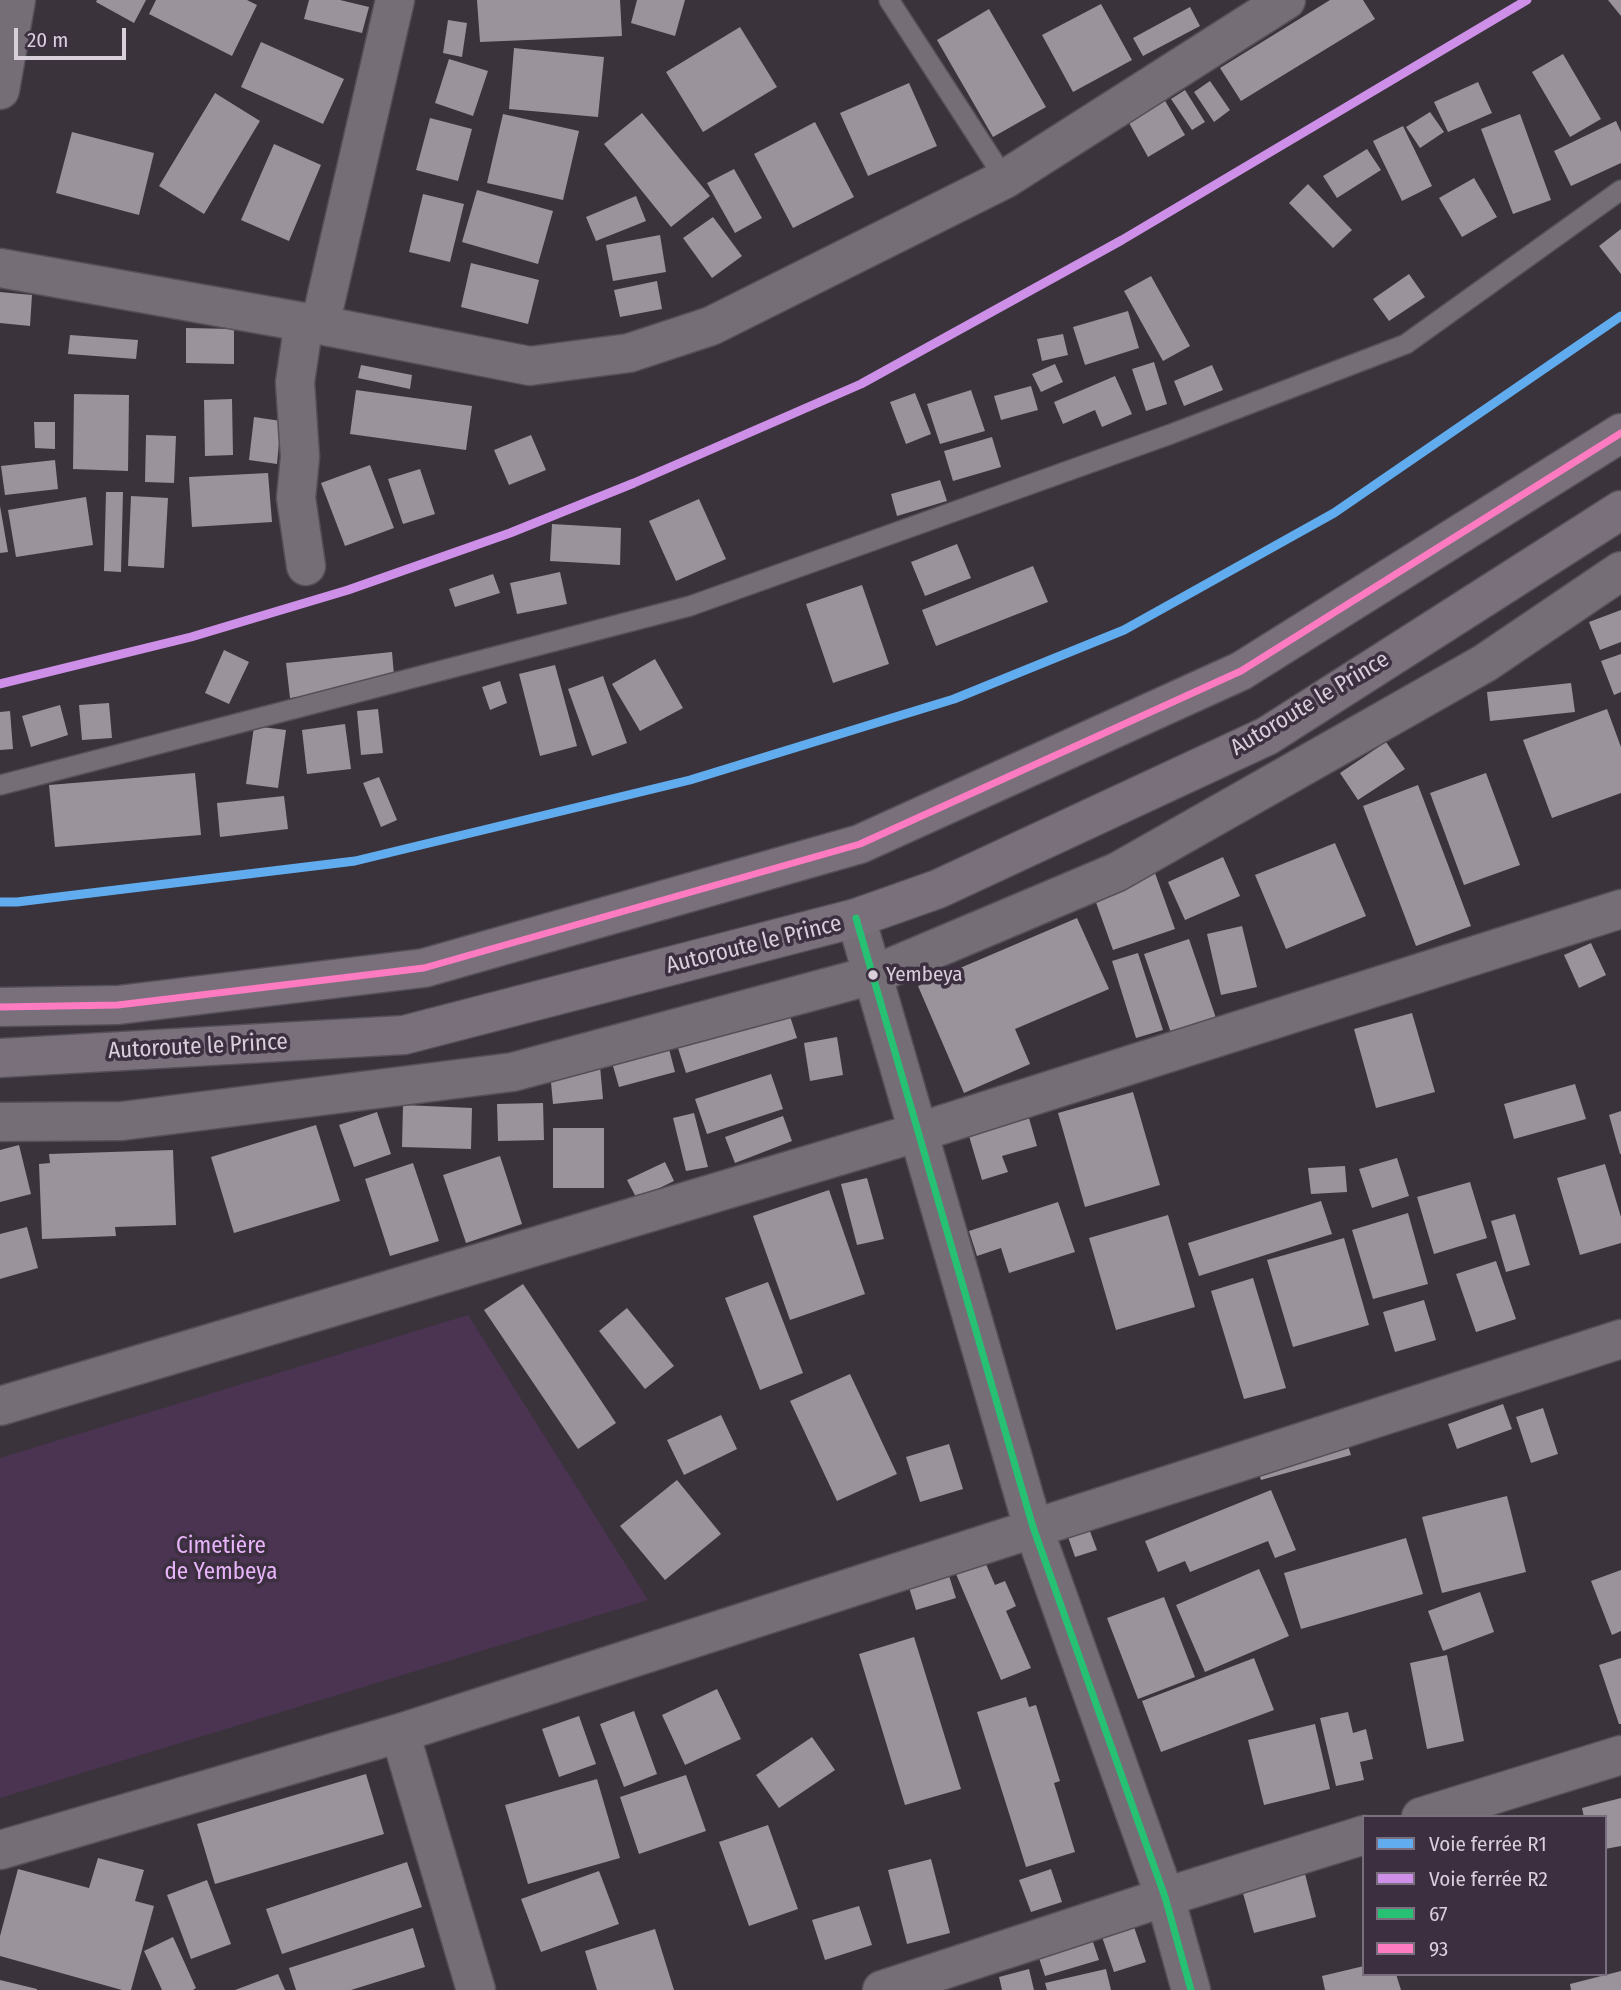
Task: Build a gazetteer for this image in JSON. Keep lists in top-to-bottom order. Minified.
{"streets":{"main road":["Autoroute le Prince"]},"parks":["Cimetière de Yembeya"],"places":["Yembeya"],"lines":["rail line R2","rail line R1","transit line 93","transit line 67"],"legend":["Voie ferrée R1","Voie ferrée R2","67","93"],"scale_bar":"20 m"}
